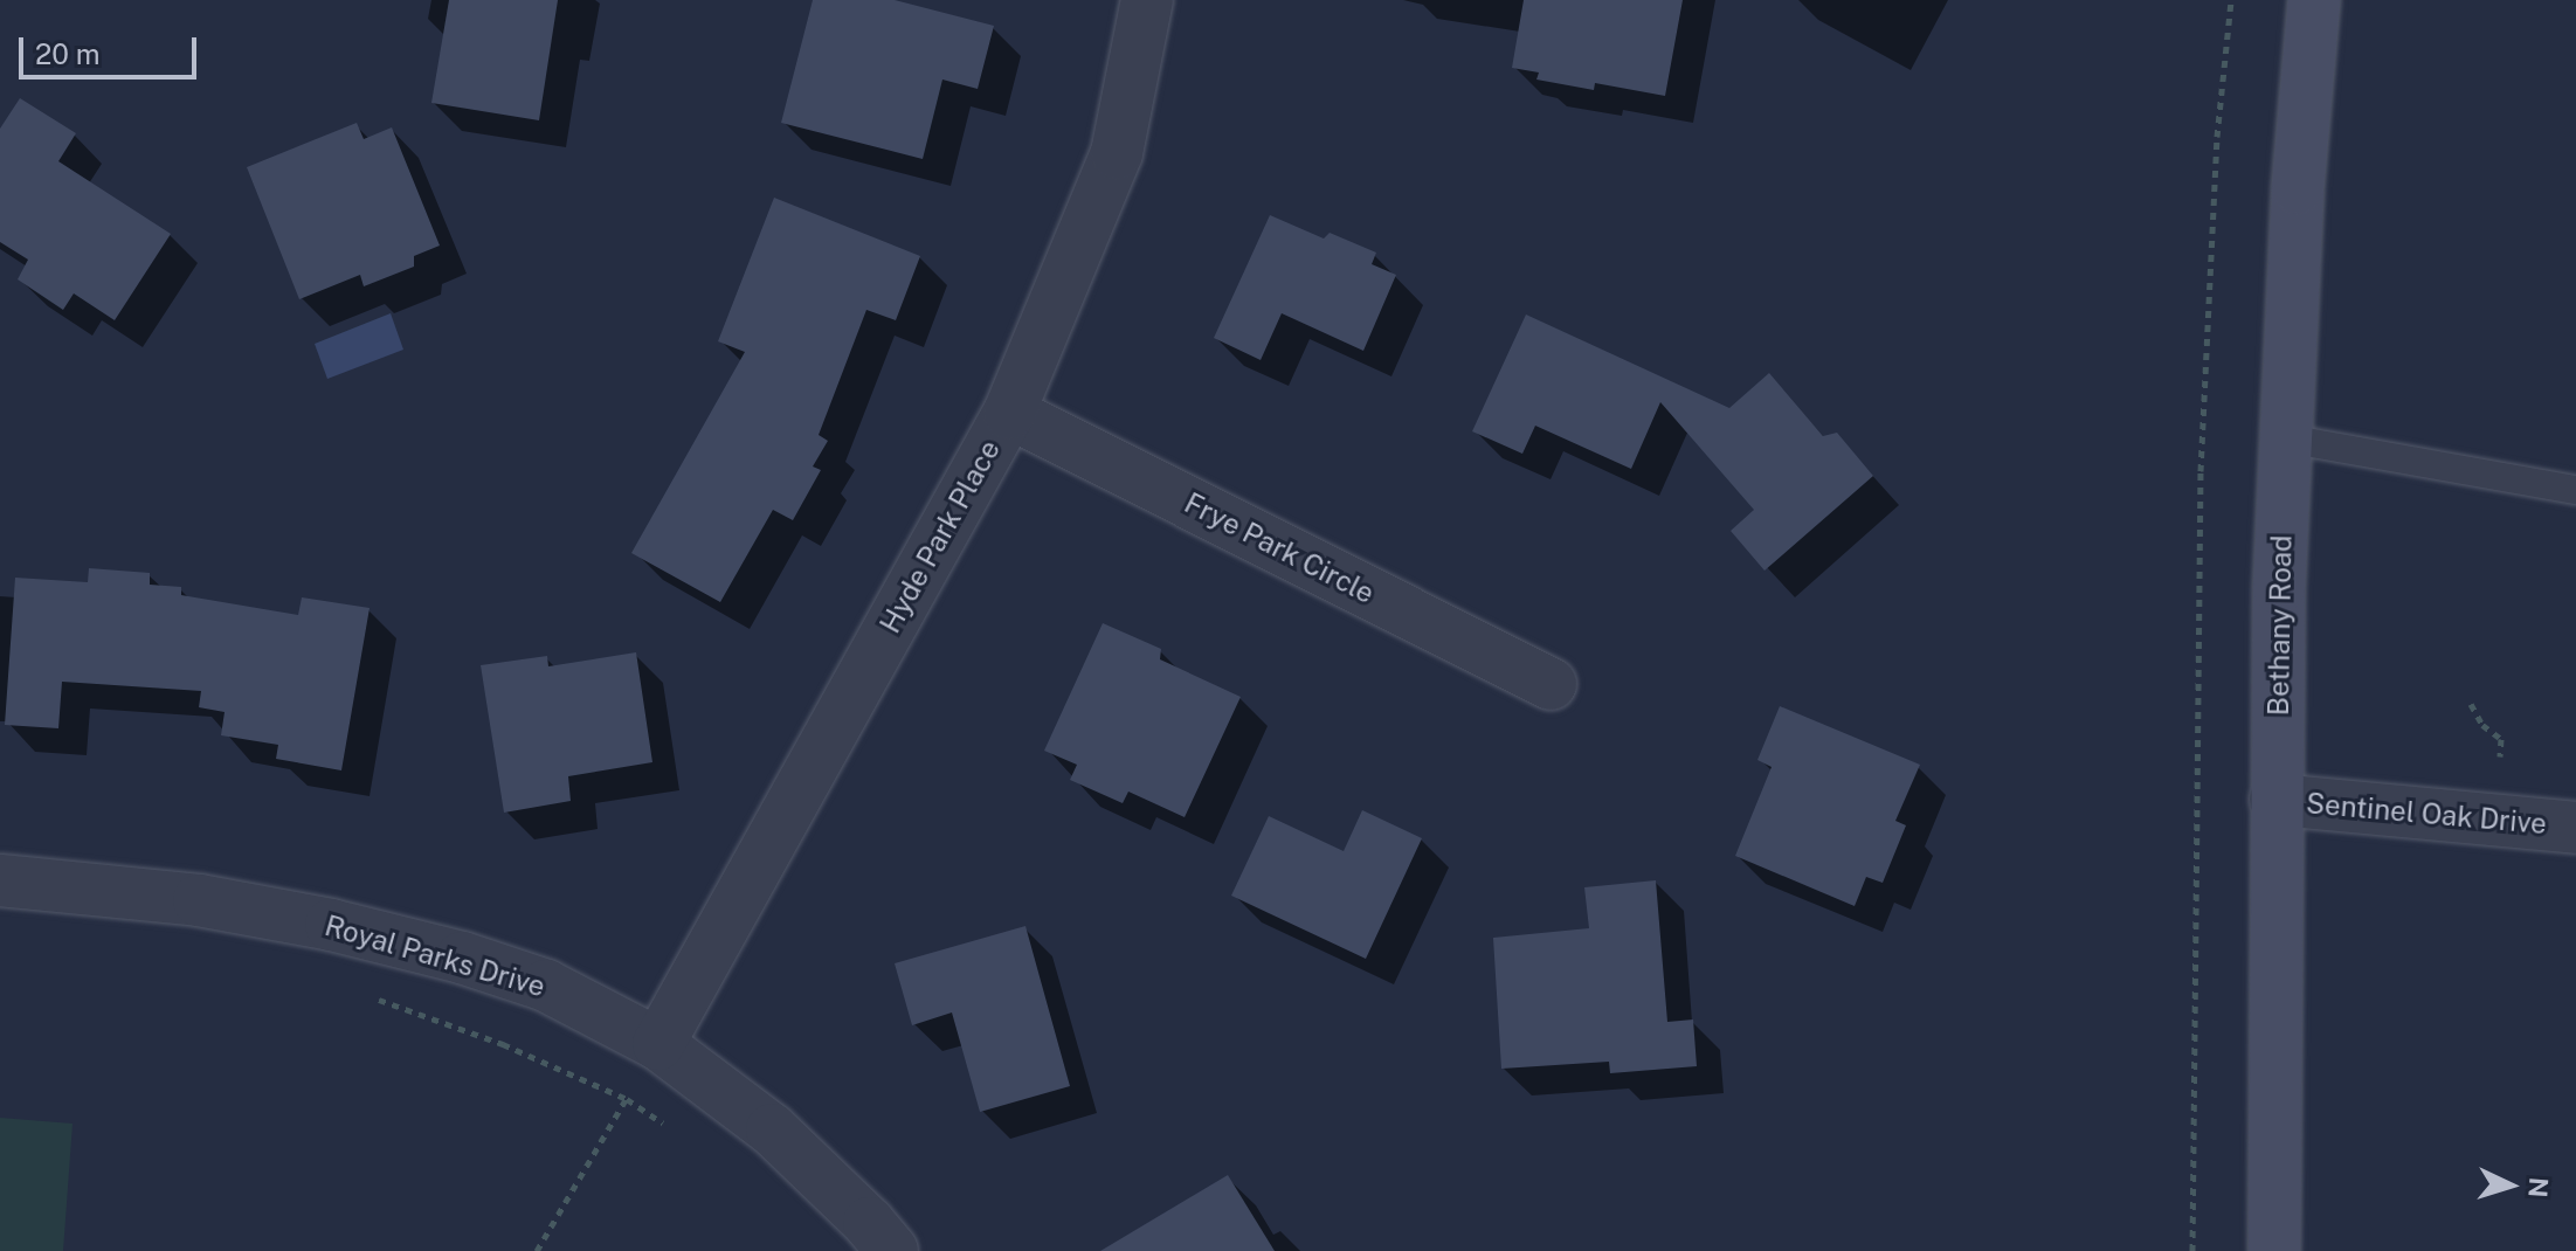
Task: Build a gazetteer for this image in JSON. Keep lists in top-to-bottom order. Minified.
{"streets":{"main road":["Bethany Road"],"street":["Hyde Park Place","Frye Park Circle","Sentinel Oak Drive","Royal Parks Drive"]},"crossings":[["Hyde Park Place","Frye Park Circle"],["Hyde Park Place","Royal Parks Drive"],["Bethany Road","Sentinel Oak Drive"]],"scale_bar":"20 m","north":"right"}
